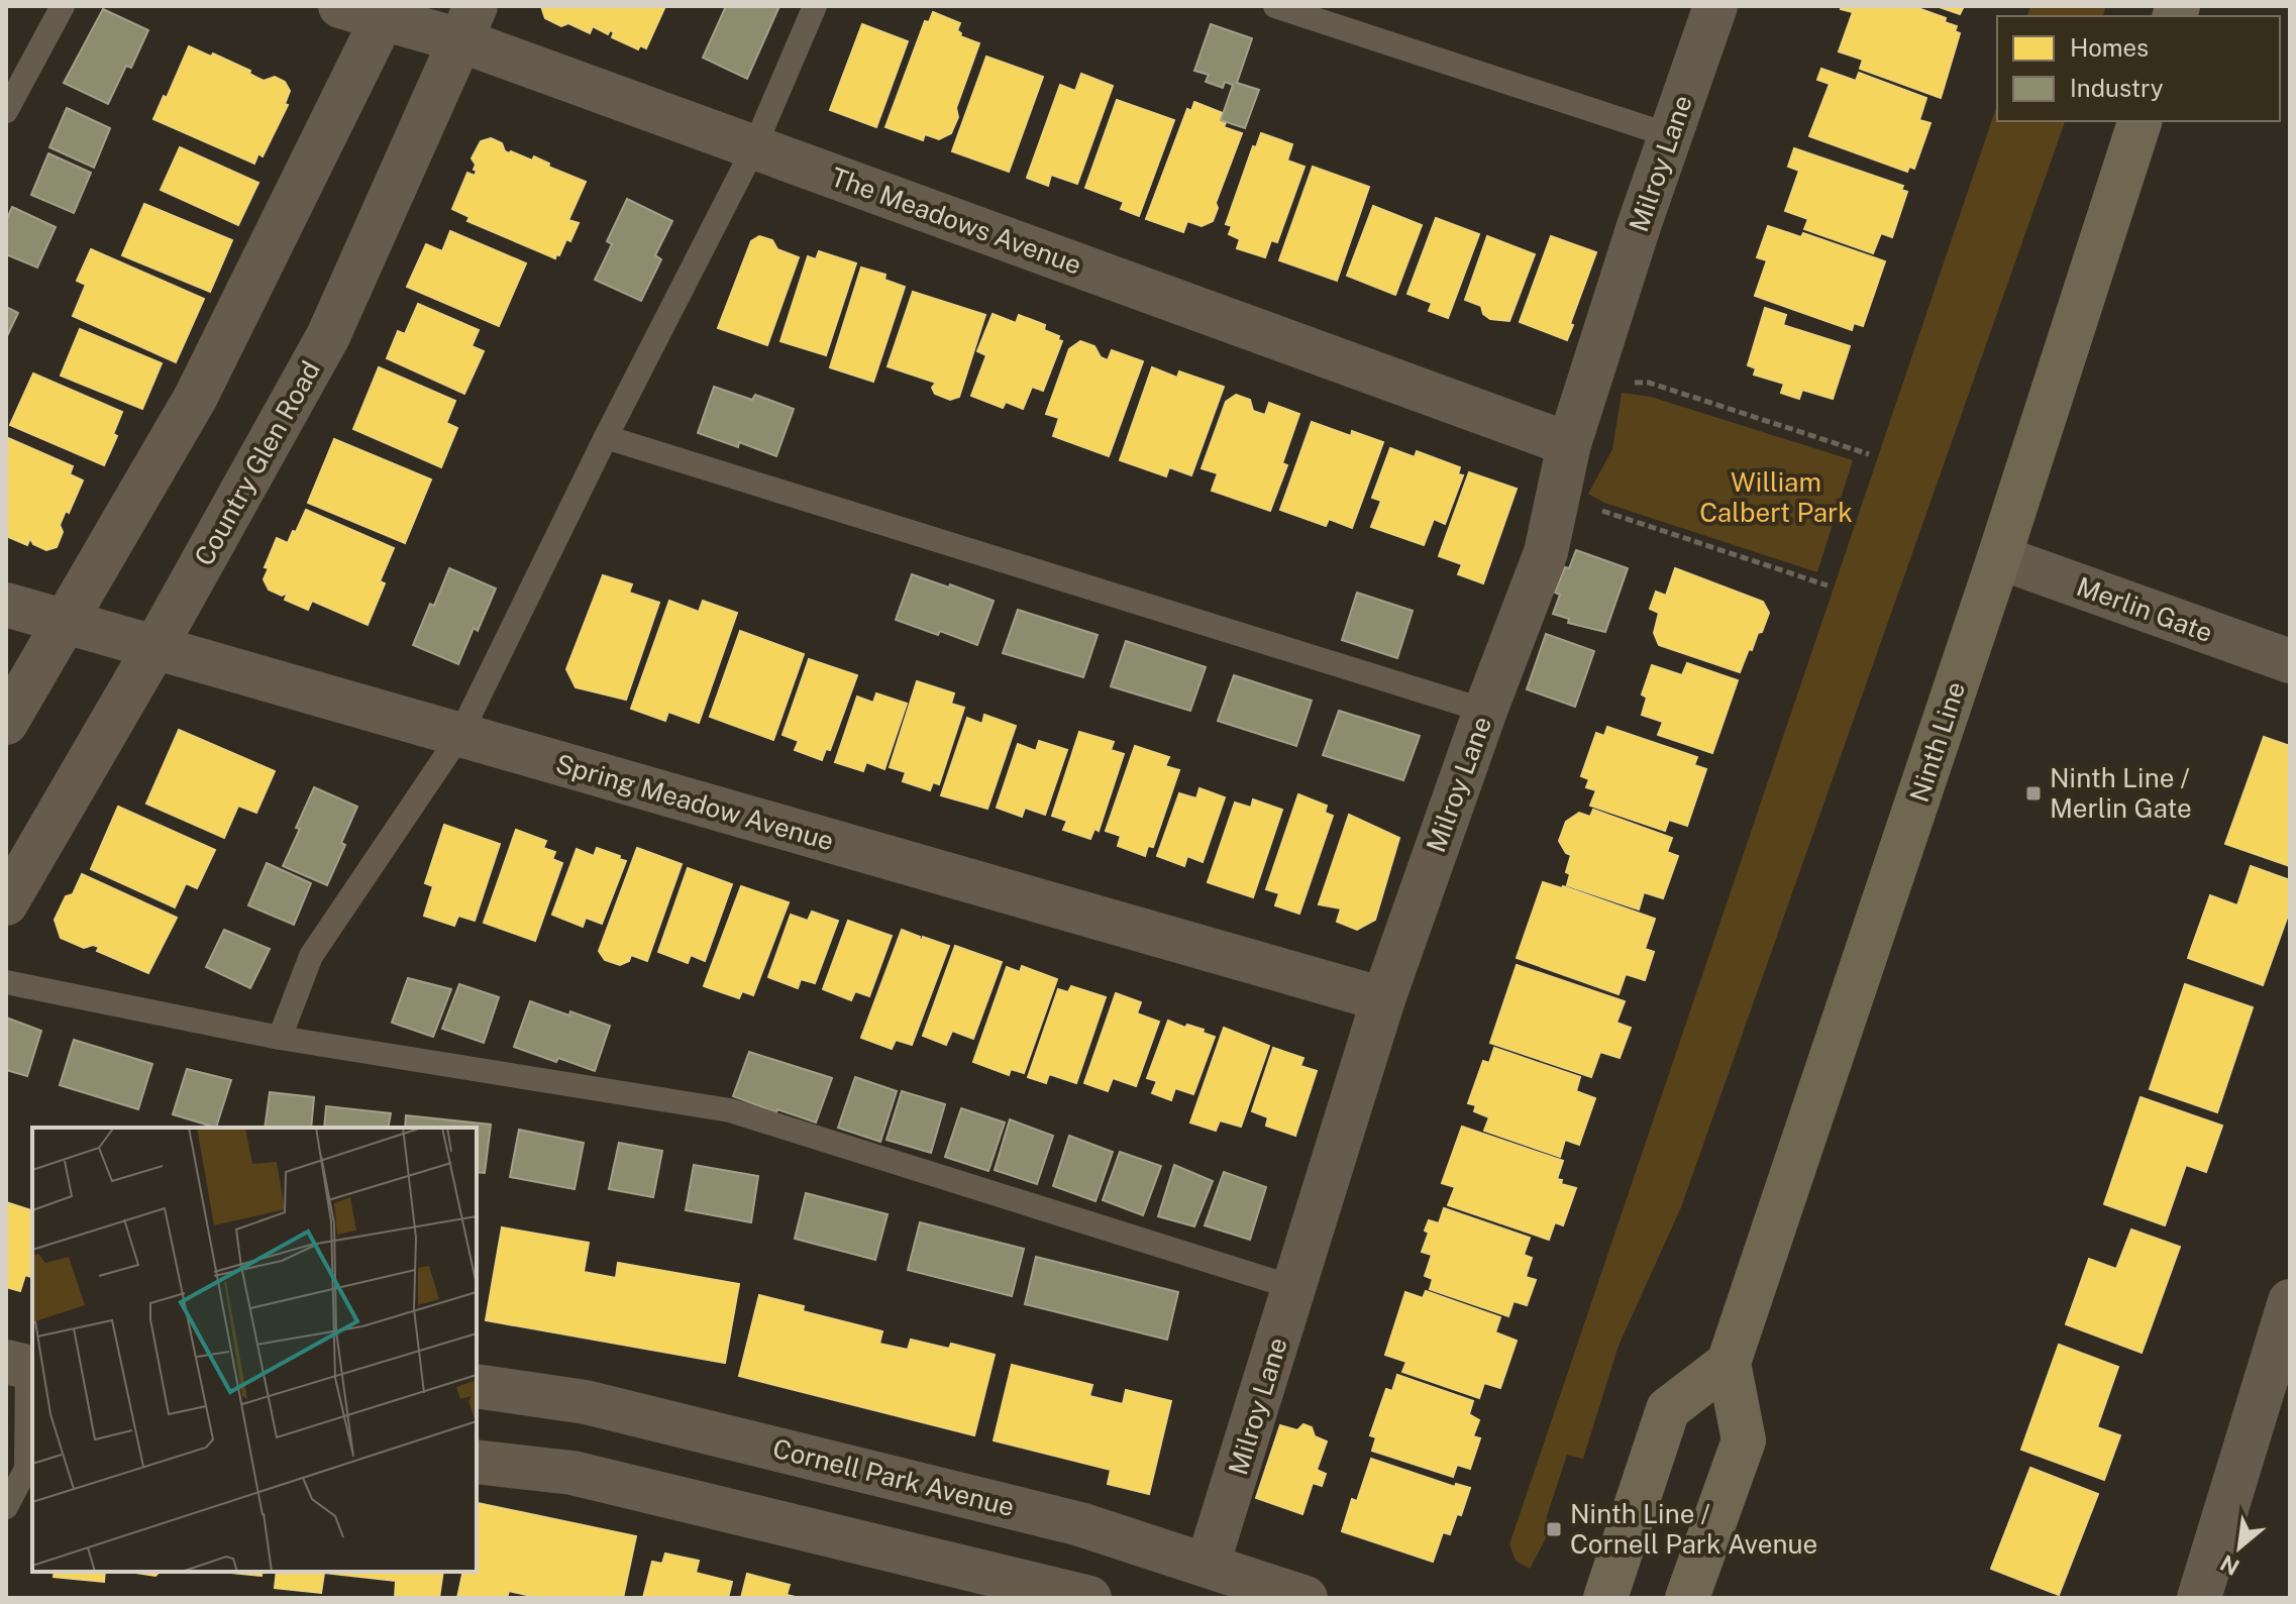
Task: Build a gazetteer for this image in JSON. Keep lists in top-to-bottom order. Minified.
{"streets":{"main road":["Ninth Line"],"street":["Milroy Lane","The Meadows Avenue","Country Glen Road","Merlin Gate","Spring Meadow Avenue","Cornell Park Avenue"]},"crossings":[["Milroy Lane","The Meadows Avenue"],["Milroy Lane","Spring Meadow Avenue"],["Milroy Lane","Cornell Park Avenue"],["The Meadows Avenue","Country Glen Road"],["Country Glen Road","Spring Meadow Avenue"],["Merlin Gate","Ninth Line"]],"parks":["William Calbert Park"],"places":{"transit":["Ninth Line / Merlin Gate","Ninth Line / Cornell Park Avenue"]},"legend":["Homes","Industry"],"north":"bottom left"}
